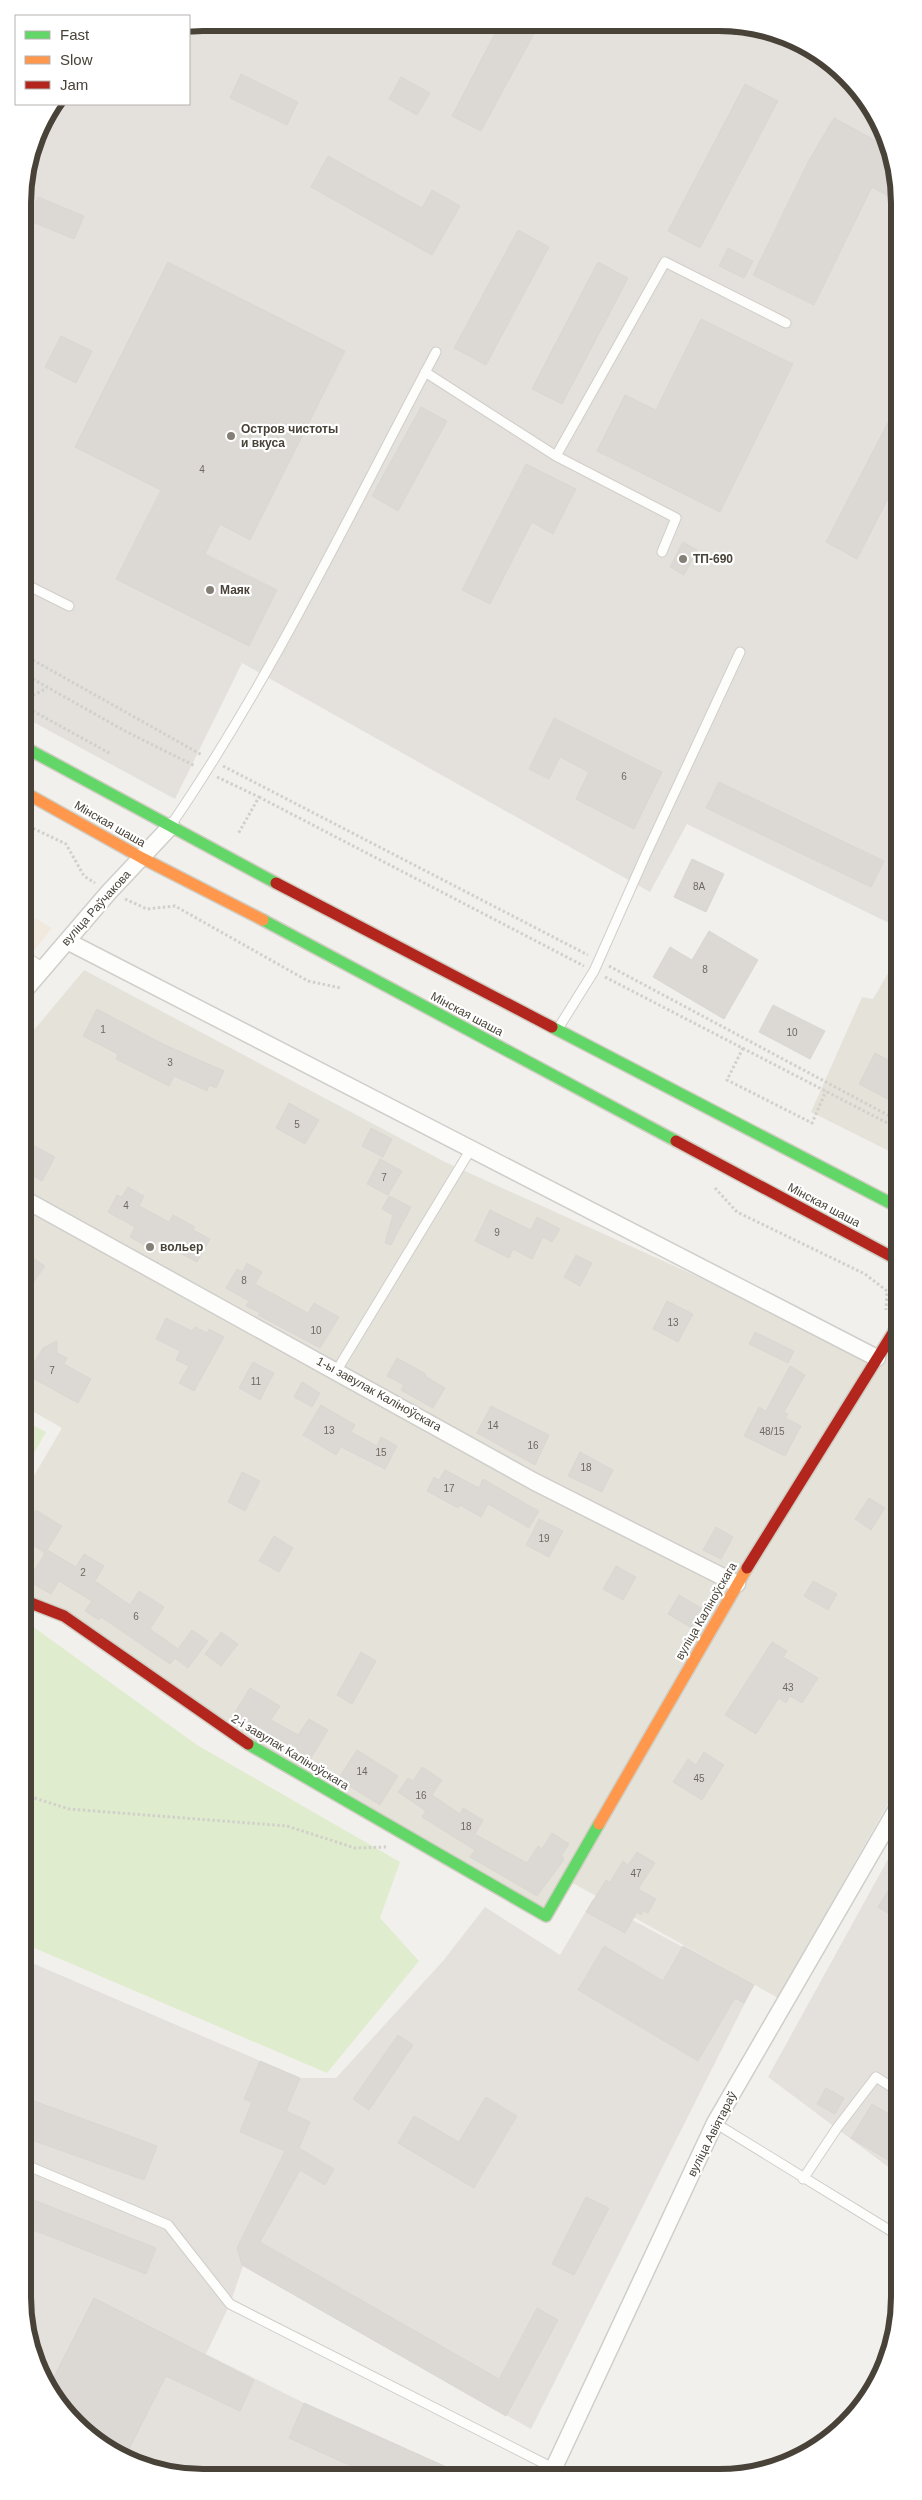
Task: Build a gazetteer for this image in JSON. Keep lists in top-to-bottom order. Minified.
{"streets":{"main road":["Мінская шаша","вуліца Каліноўскага","2-і завулак Каліноўскага"],"street":["вуліца Раўчакова","1-ы завулак Каліноўскага","вуліца Авіятараў"]},"crossings":[["Мінская шаша","вуліца Раўчакова"],["1-ы завулак Каліноўскага","вуліца Каліноўскага"],["вуліца Каліноўскага","2-і завулак Каліноўскага"]],"places":["Остров чистоты и вкуса","ТП-690","Маяк","вольер"],"house_numbers":["4","6","8А","8","1","10","3","5","7","4","9","8","13","10","7","11","14","13","48/15","16","15","18","17","19","2","6","43","14","45","16","18","47"],"legend":["Fast","Slow","Jam"]}
